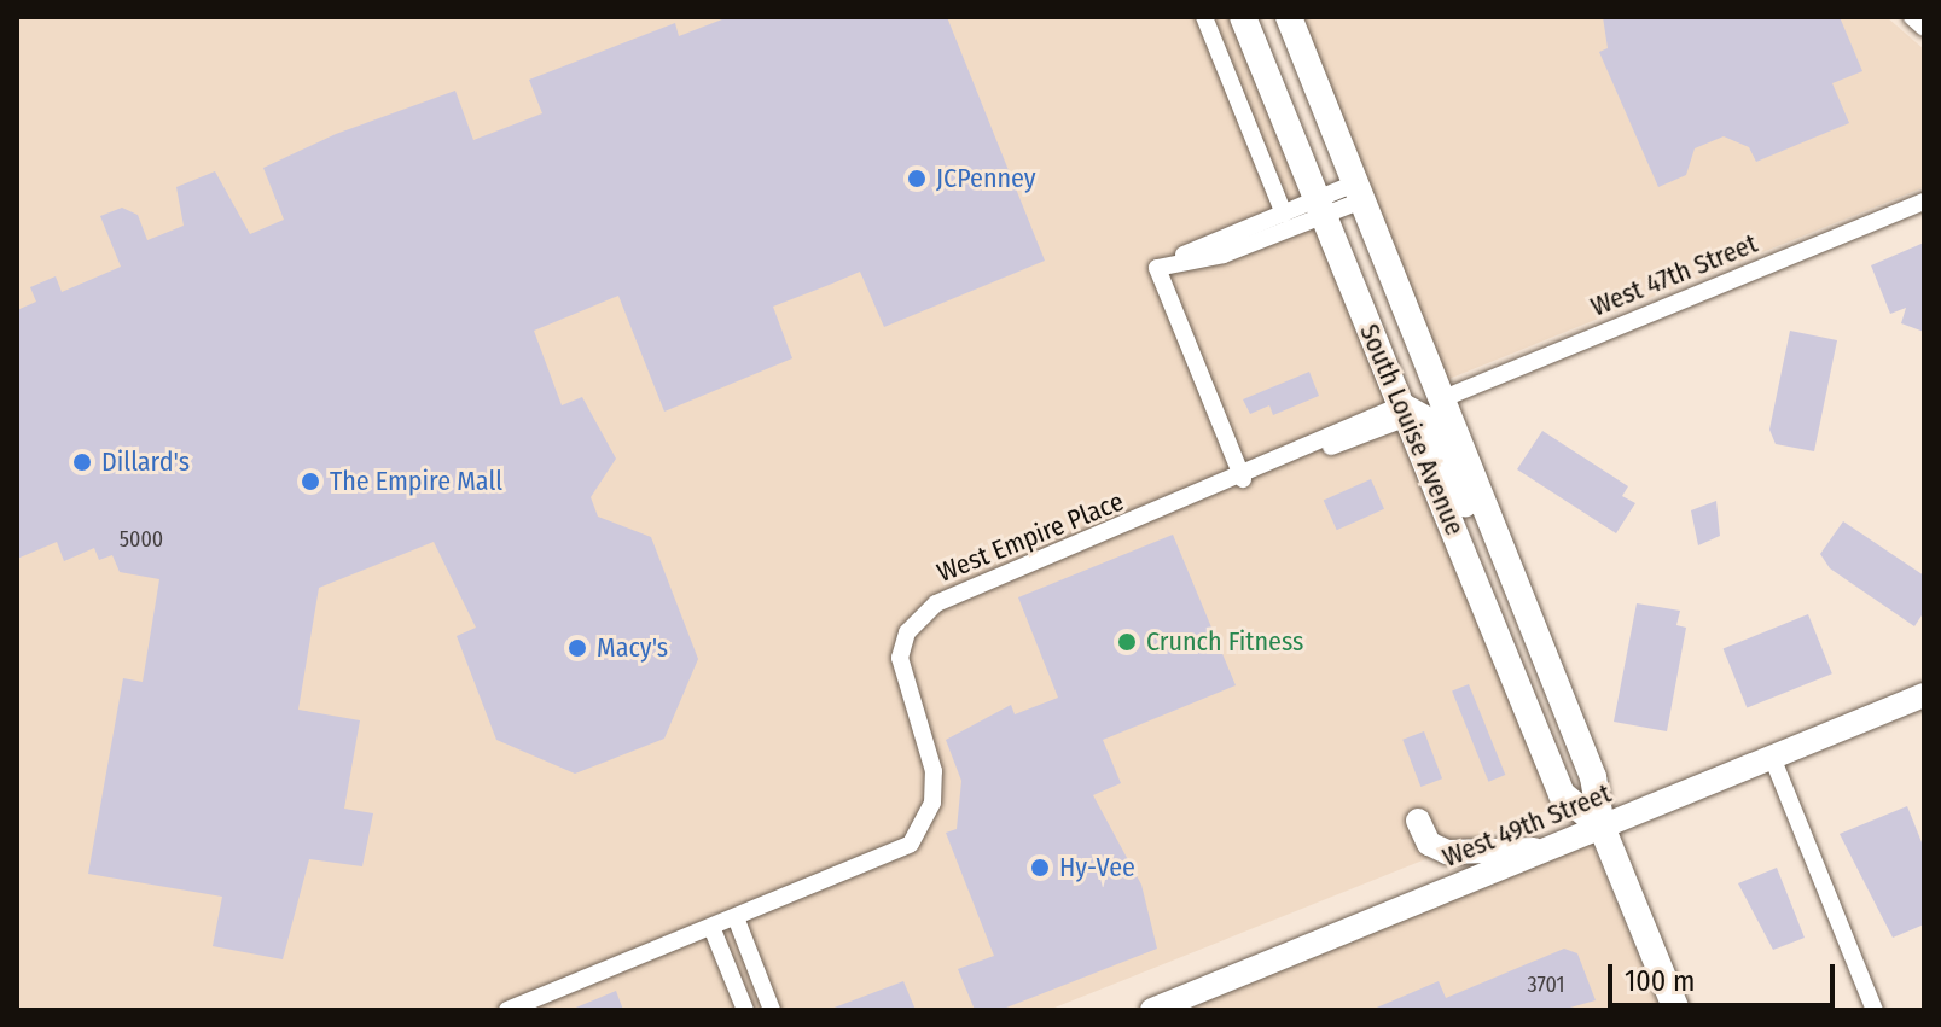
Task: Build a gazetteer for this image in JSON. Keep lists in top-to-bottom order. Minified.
{"streets":{"main road":["South Louise Avenue","West 49th Street"],"street":["West 47th Street","West Empire Place"]},"crossings":[["West 47th Street","South Louise Avenue"],["South Louise Avenue","West Empire Place"],["South Louise Avenue","West 49th Street"]],"places":["JCPenney","Dillard's","The Empire Mall","Crunch Fitness","Macy's","Hy-Vee"],"house_numbers":["5000","3701"],"scale_bar":"100 m"}
